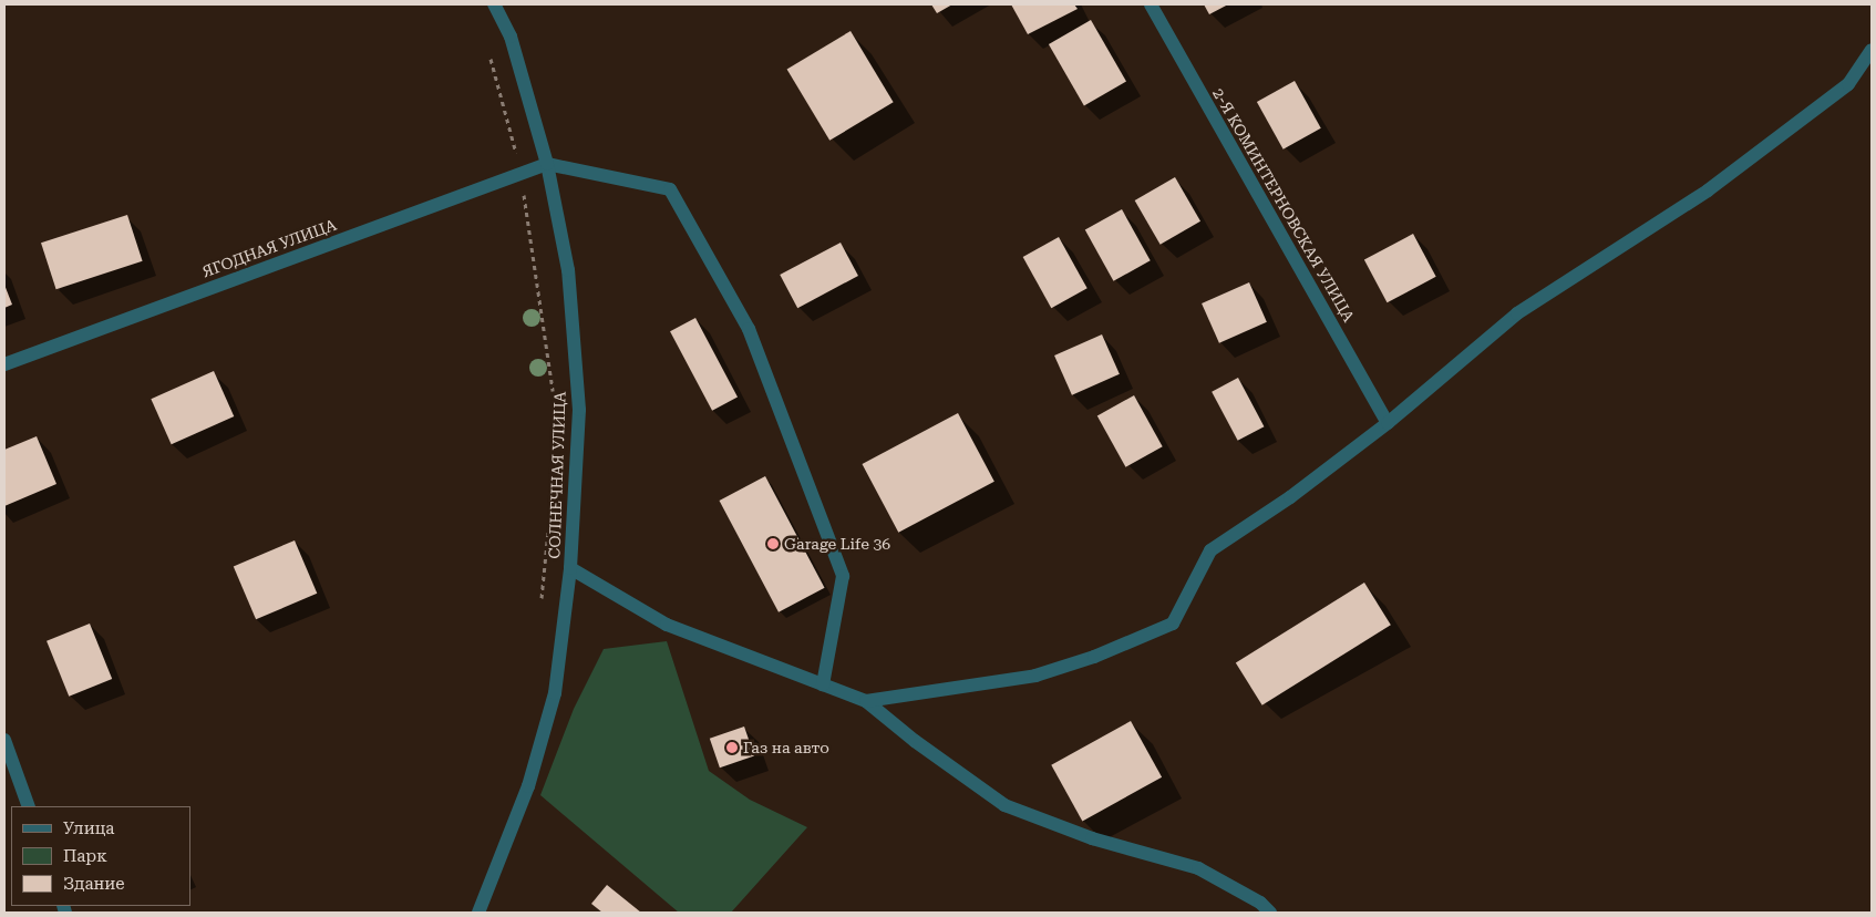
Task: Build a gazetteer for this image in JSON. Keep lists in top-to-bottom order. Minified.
{"streets":{"street":["2-Я КОМИНТЕРНОВСКАЯ УЛИЦА","ЯГОДНАЯ УЛИЦА","СОЛНЕЧНАЯ УЛИЦА"]},"crossings":[["ЯГОДНАЯ УЛИЦА","СОЛНЕЧНАЯ УЛИЦА"]],"places":["Garage Life 36","Газ на авто"],"legend":["Улица","Парк","Здание"]}
